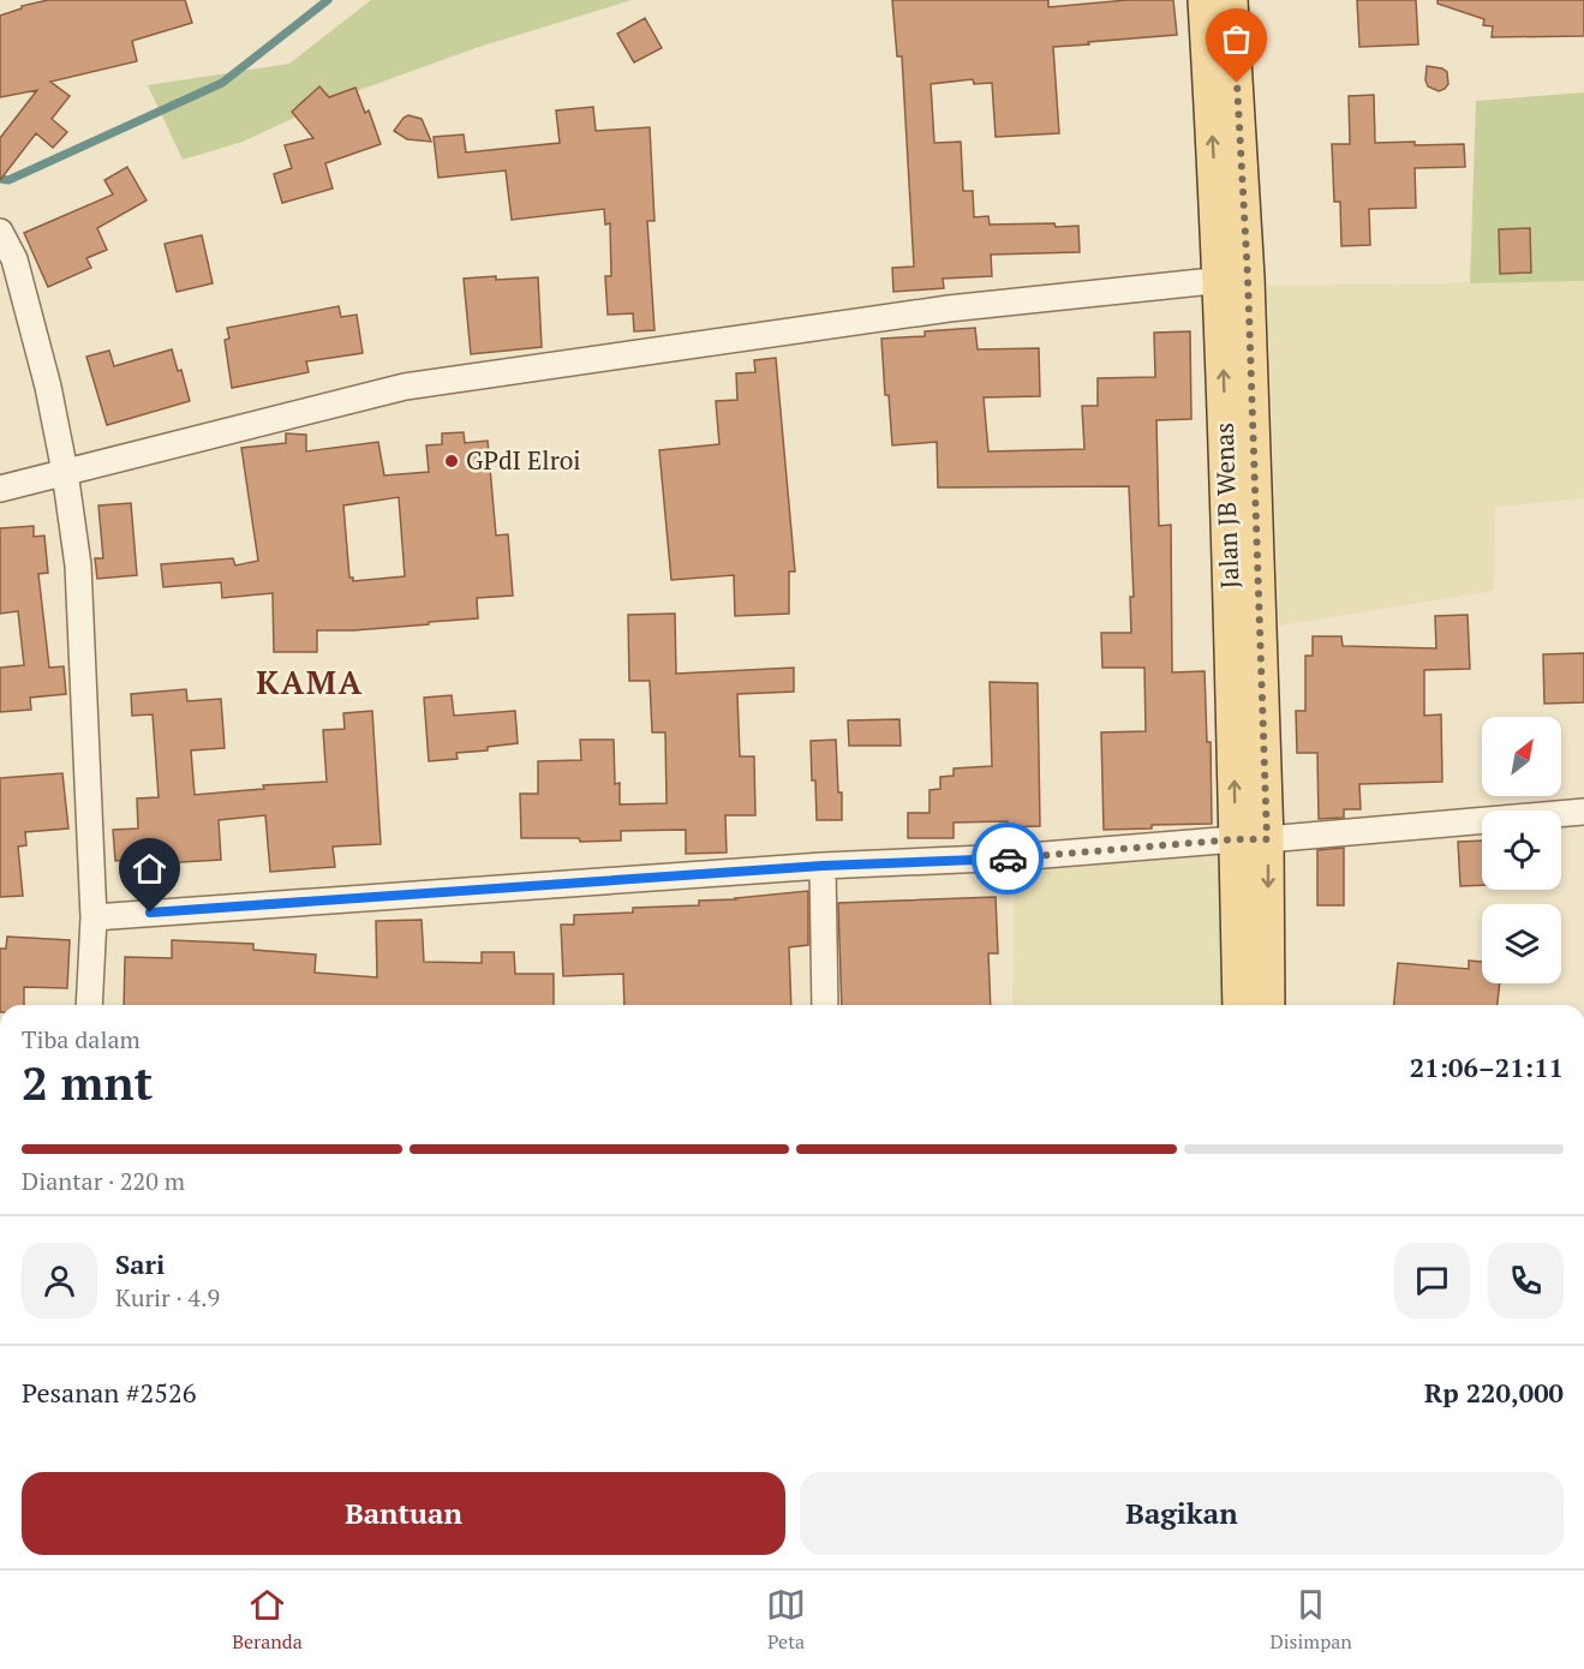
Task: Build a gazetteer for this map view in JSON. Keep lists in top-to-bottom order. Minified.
{"streets":{"main road":["Jalan JB Wenas"]},"districts":["KAMA"],"places":["GPdI Elroi"],"north":"top right","page":{"heading":["2 mnt","Tiba dalam","21:06–21:11"],"panel":["Sari","Kurir · 4.9","Pesanan #2526","Rp 220,000"],"bar":"Diantar · 220 m","buttons":["Bantuan","Bagikan"],"tabs":["Beranda","Peta","Disimpan"]}}
